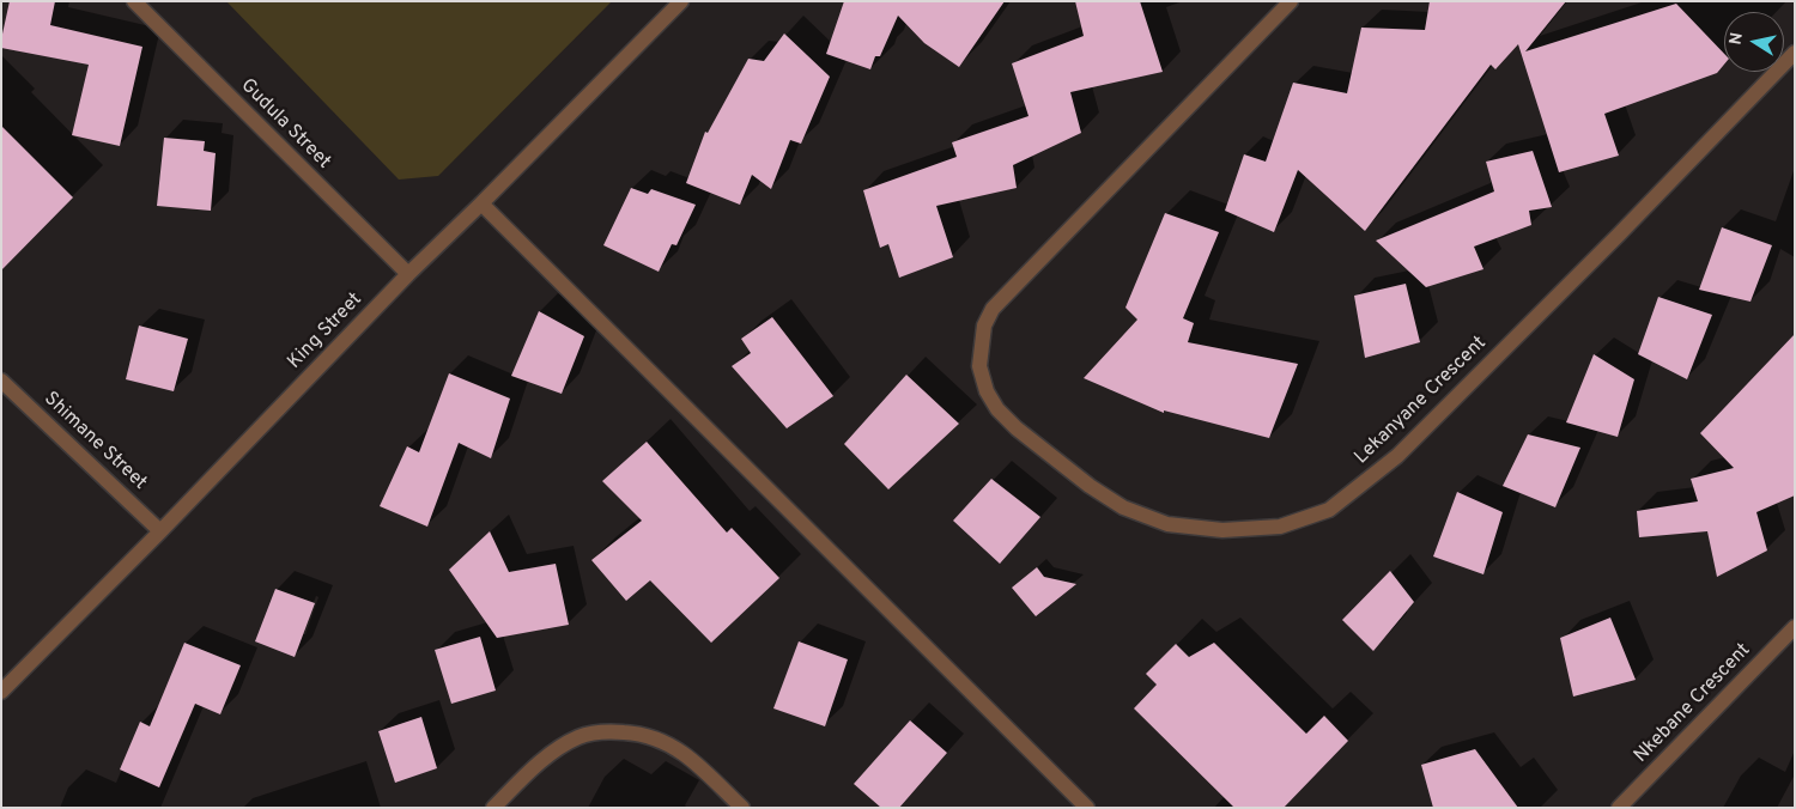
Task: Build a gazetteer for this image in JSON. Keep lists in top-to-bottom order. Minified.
{"streets":{"street":["Gudula Street","King Street","Lekanyane Crescent","Shimane Street","Nkebane Crescent"]},"crossings":[["Gudula Street","King Street"],["King Street","Shimane Street"]],"north":"left"}
